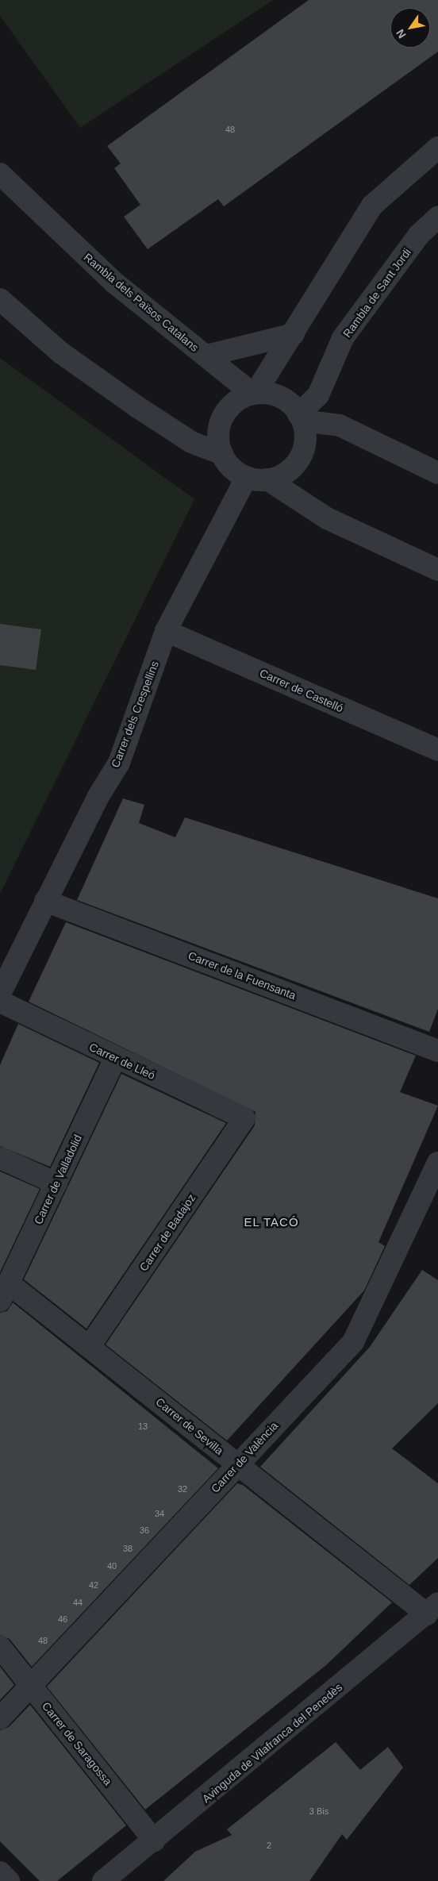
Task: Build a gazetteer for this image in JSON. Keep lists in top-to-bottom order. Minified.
{"streets":{"street":["Rambla de Sant Jordi","Rambla dels Països Catalans","Carrer de Castelló","Carrer dels Crespellins","Carrer de la Fuensanta","Carrer de Lleó","Carrer de Valladolid","Carrer de Badajoz","Carrer de Sevilla","Carrer de València","Avinguda de Vilafranca del Penedès","Carrer de Saragossa"]},"crossings":[["Rambla de Sant Jordi","Rambla dels Països Catalans"],["Rambla de Sant Jordi","Carrer dels Crespellins"],["Rambla dels Països Catalans","Carrer dels Crespellins"],["Carrer de Castelló","Carrer dels Crespellins"],["Carrer dels Crespellins","Carrer de la Fuensanta"],["Carrer de Lleó","Carrer de Valladolid"],["Carrer de Lleó","Carrer de Badajoz"],["Carrer de Valladolid","Carrer de Sevilla"],["Carrer de Badajoz","Carrer de Sevilla"],["Carrer de Sevilla","Carrer de València"],["Carrer de Sevilla","Avinguda de Vilafranca del Penedès"],["Carrer de València","Carrer de Saragossa"],["Avinguda de Vilafranca del Penedès","Carrer de Saragossa"]],"districts":["EL TACÓ"],"house_numbers":["48","13","32","34","36","38","40","42","44","46","48","3 Bis","2"],"north":"bottom left"}
